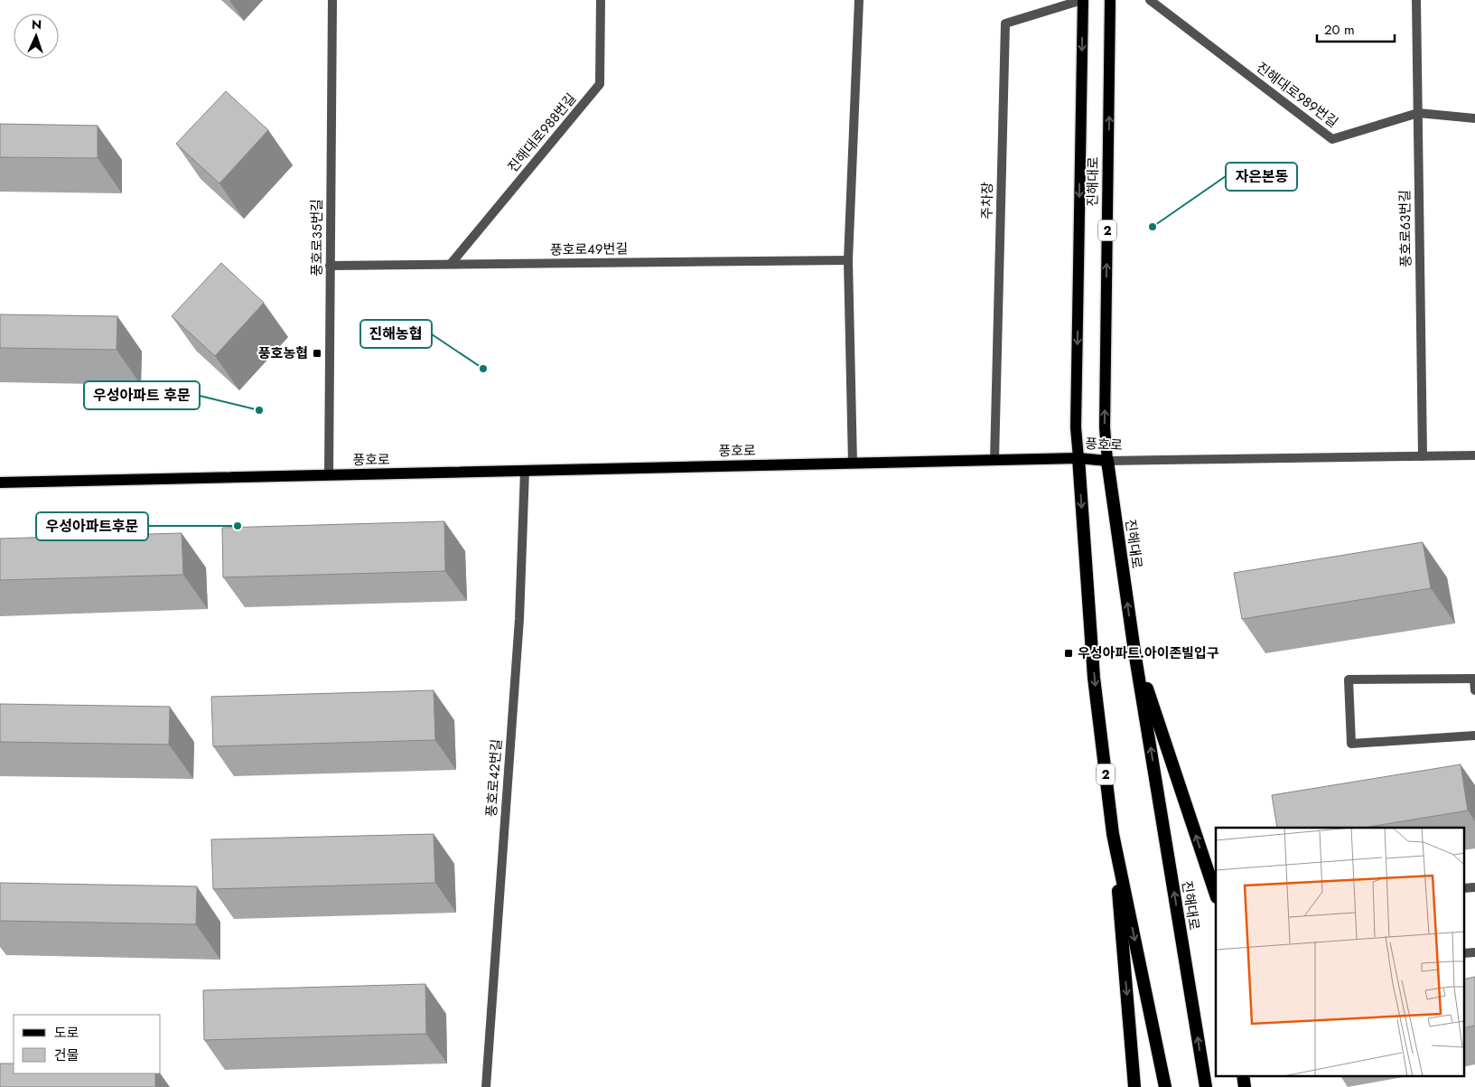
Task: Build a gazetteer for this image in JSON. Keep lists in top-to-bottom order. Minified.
{"streets":{"highway":["진해대로","2"],"main road":["풍호로"],"street":["진해대로989번길","진해대로988번길","주차장","풍호로63번길","풍호로35번길","풍호로49번길","풍호로42번길"]},"crossings":[["진해대로989번길","풍호로63번길"],["진해대로988번길","풍호로49번길"],["진해대로","주차장"],["진해대로","풍호로"],["주차장","풍호로"],["풍호로63번길","풍호로"],["풍호로35번길","풍호로49번길"],["풍호로35번길","풍호로"],["풍호로","풍호로42번길"]],"places":{"other":["자은본동","진해농협","우성아파트 후문","우성아파트후문"],"transit":["풍호농협","우성아파트.아이존빌입구"]},"legend":["도로","건물"],"scale_bar":"20 m","north":"top"}
